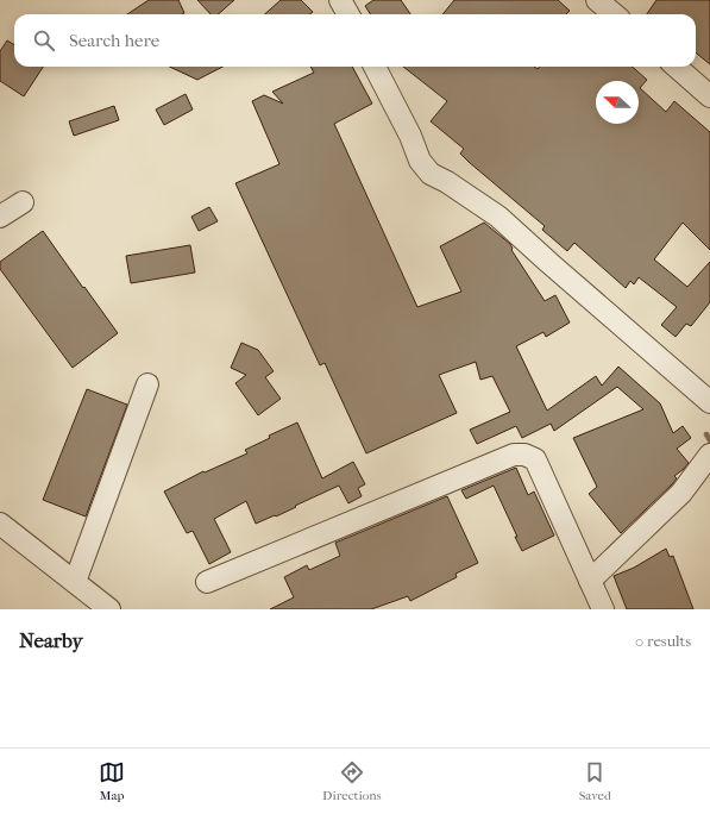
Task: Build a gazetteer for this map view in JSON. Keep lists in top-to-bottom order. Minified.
{"north":"left","page":{"search":"Search here","heading":["Nearby","0 results"],"nav":["Map","Directions","Saved"]}}
